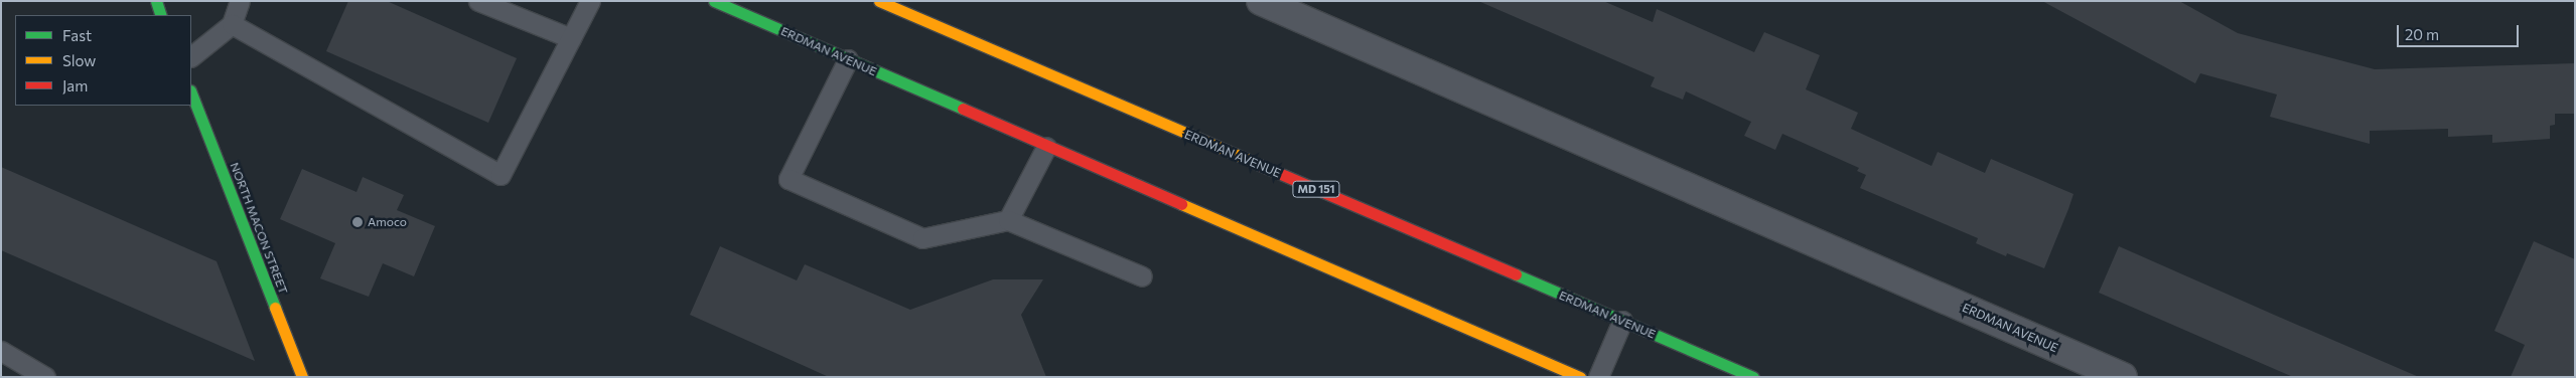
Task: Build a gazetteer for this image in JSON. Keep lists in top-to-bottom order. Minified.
{"streets":{"main road":["ERDMAN AVENUE","MD 151","NORTH MACON STREET"]},"places":["Amoco"],"legend":["Fast","Slow","Jam"],"scale_bar":"20 m"}
